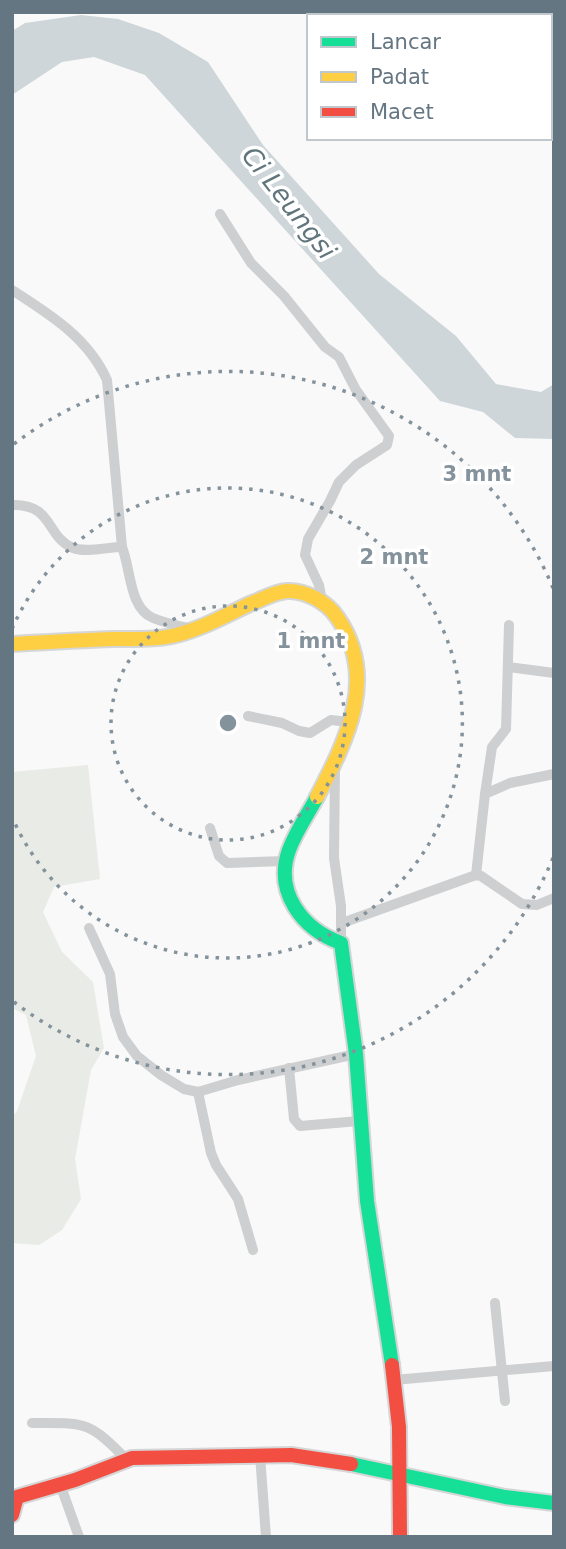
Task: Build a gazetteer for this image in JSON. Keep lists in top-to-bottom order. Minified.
{"water":["Ci Leungsi"],"legend":["Lancar","Padat","Macet"],"rings":["3 mnt","2 mnt","1 mnt"]}
